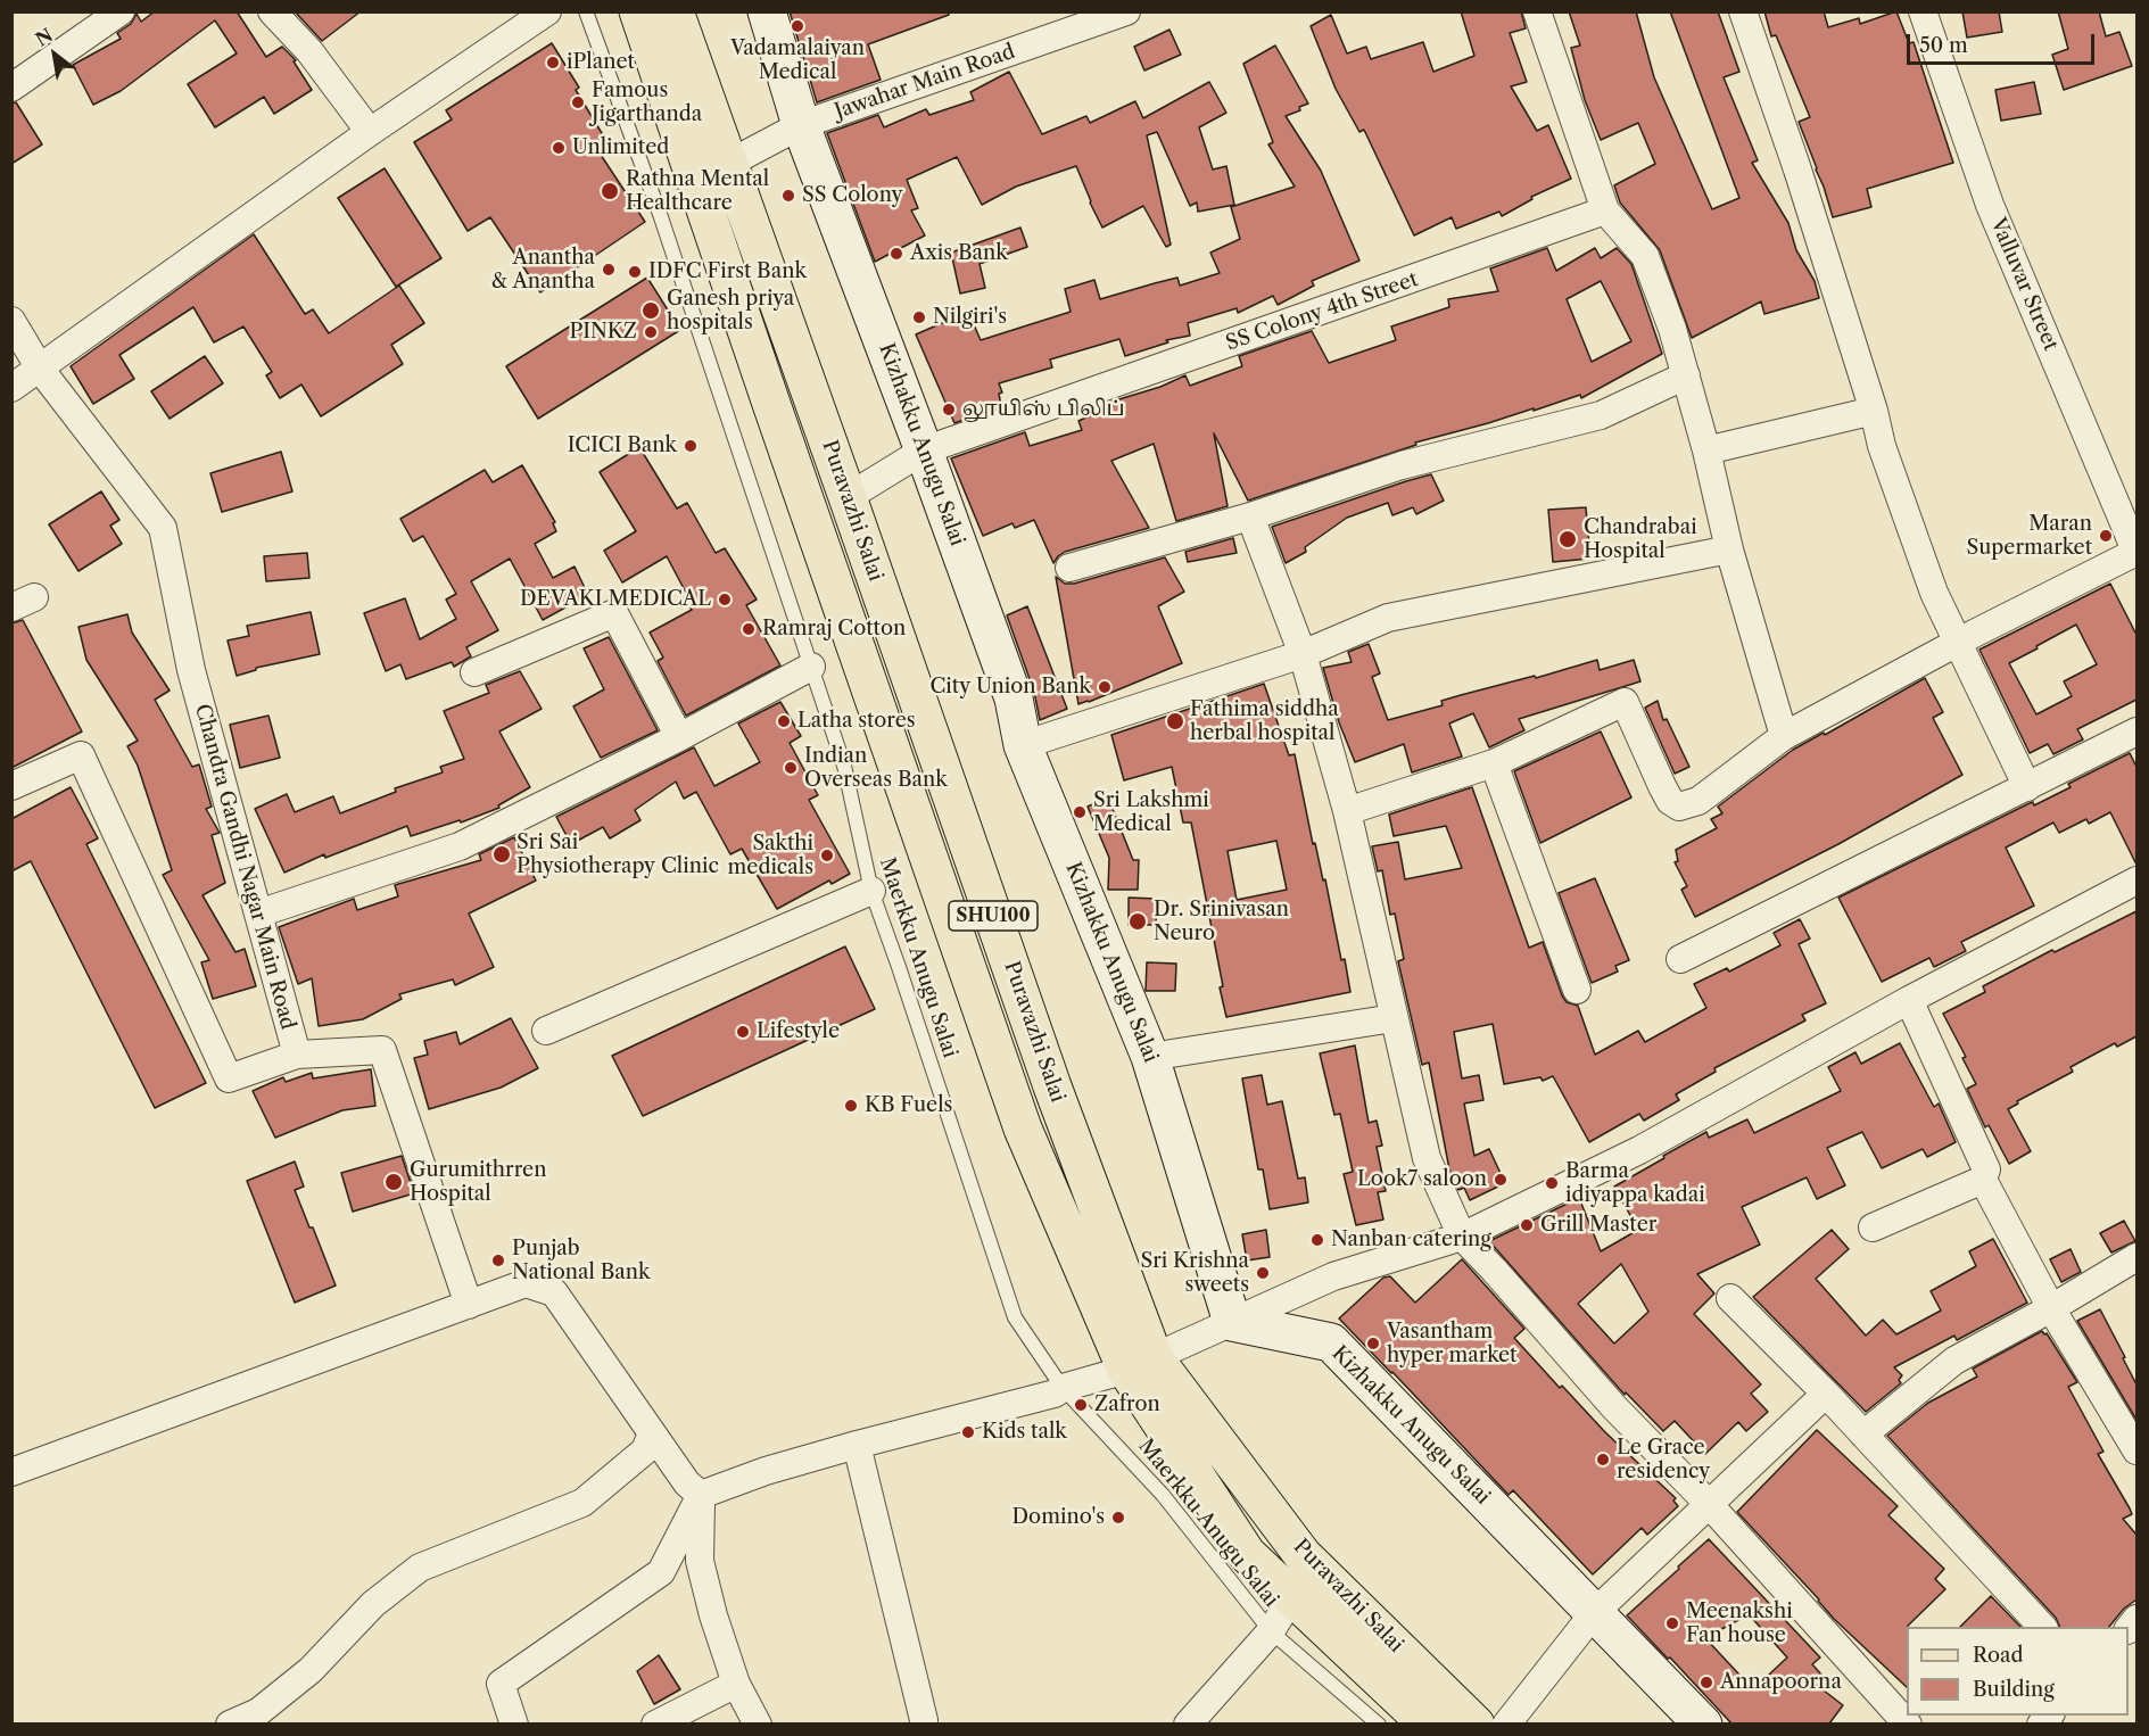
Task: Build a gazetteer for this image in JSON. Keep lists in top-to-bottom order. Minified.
{"streets":{"main road":["Puravazhi Salai","SHU100"],"street":["Jawahar Main Road","Valluvar Street","SS Colony 4th Street","Kizhakku Anugu Salai","Chandra Gandhi Nagar Main Road"],"lane":["Maerkku Anugu Salai"]},"crossings":[["Jawahar Main Road","Kizhakku Anugu Salai"],["Jawahar Main Road","Puravazhi Salai"],["SS Colony 4th Street","Kizhakku Anugu Salai"],["SS Colony 4th Street","Puravazhi Salai"]],"places":["Vadamalaiyan Medical","iPlanet","Famous Jigarthanda","Unlimited","Rathna Mental Healthcare","SS Colony","Axis Bank","Anantha & Anantha","IDFC First Bank","Ganesh priya hospitals","Nilgiri's","PINKZ","லூயிஸ் பிலிப்","ICICI Bank","Maran Supermarket","Chandrabai Hospital","DEVAKI MEDICAL","Ramraj Cotton","City Union Bank","Latha stores","Fathima siddha herbal hospital","Indian Overseas Bank","Sri Lakshmi Medical","Sri Sai Physiotherapy Clinic","Sakthi medicals","Dr. Srinivasan Neuro","Lifestyle","KB Fuels","Look7 saloon","Gurumithrren Hospital","Barma idiyappa kadai","Grill Master","Nanban catering","Punjab National Bank","Sri Krishna sweets","Vasantham hyper market","Zafron","Kids talk","Le Grace residency","Domino's","Meenakshi Fan house","Annapoorna"],"legend":["Road","Building"],"scale_bar":"50 m","north":"top left"}
